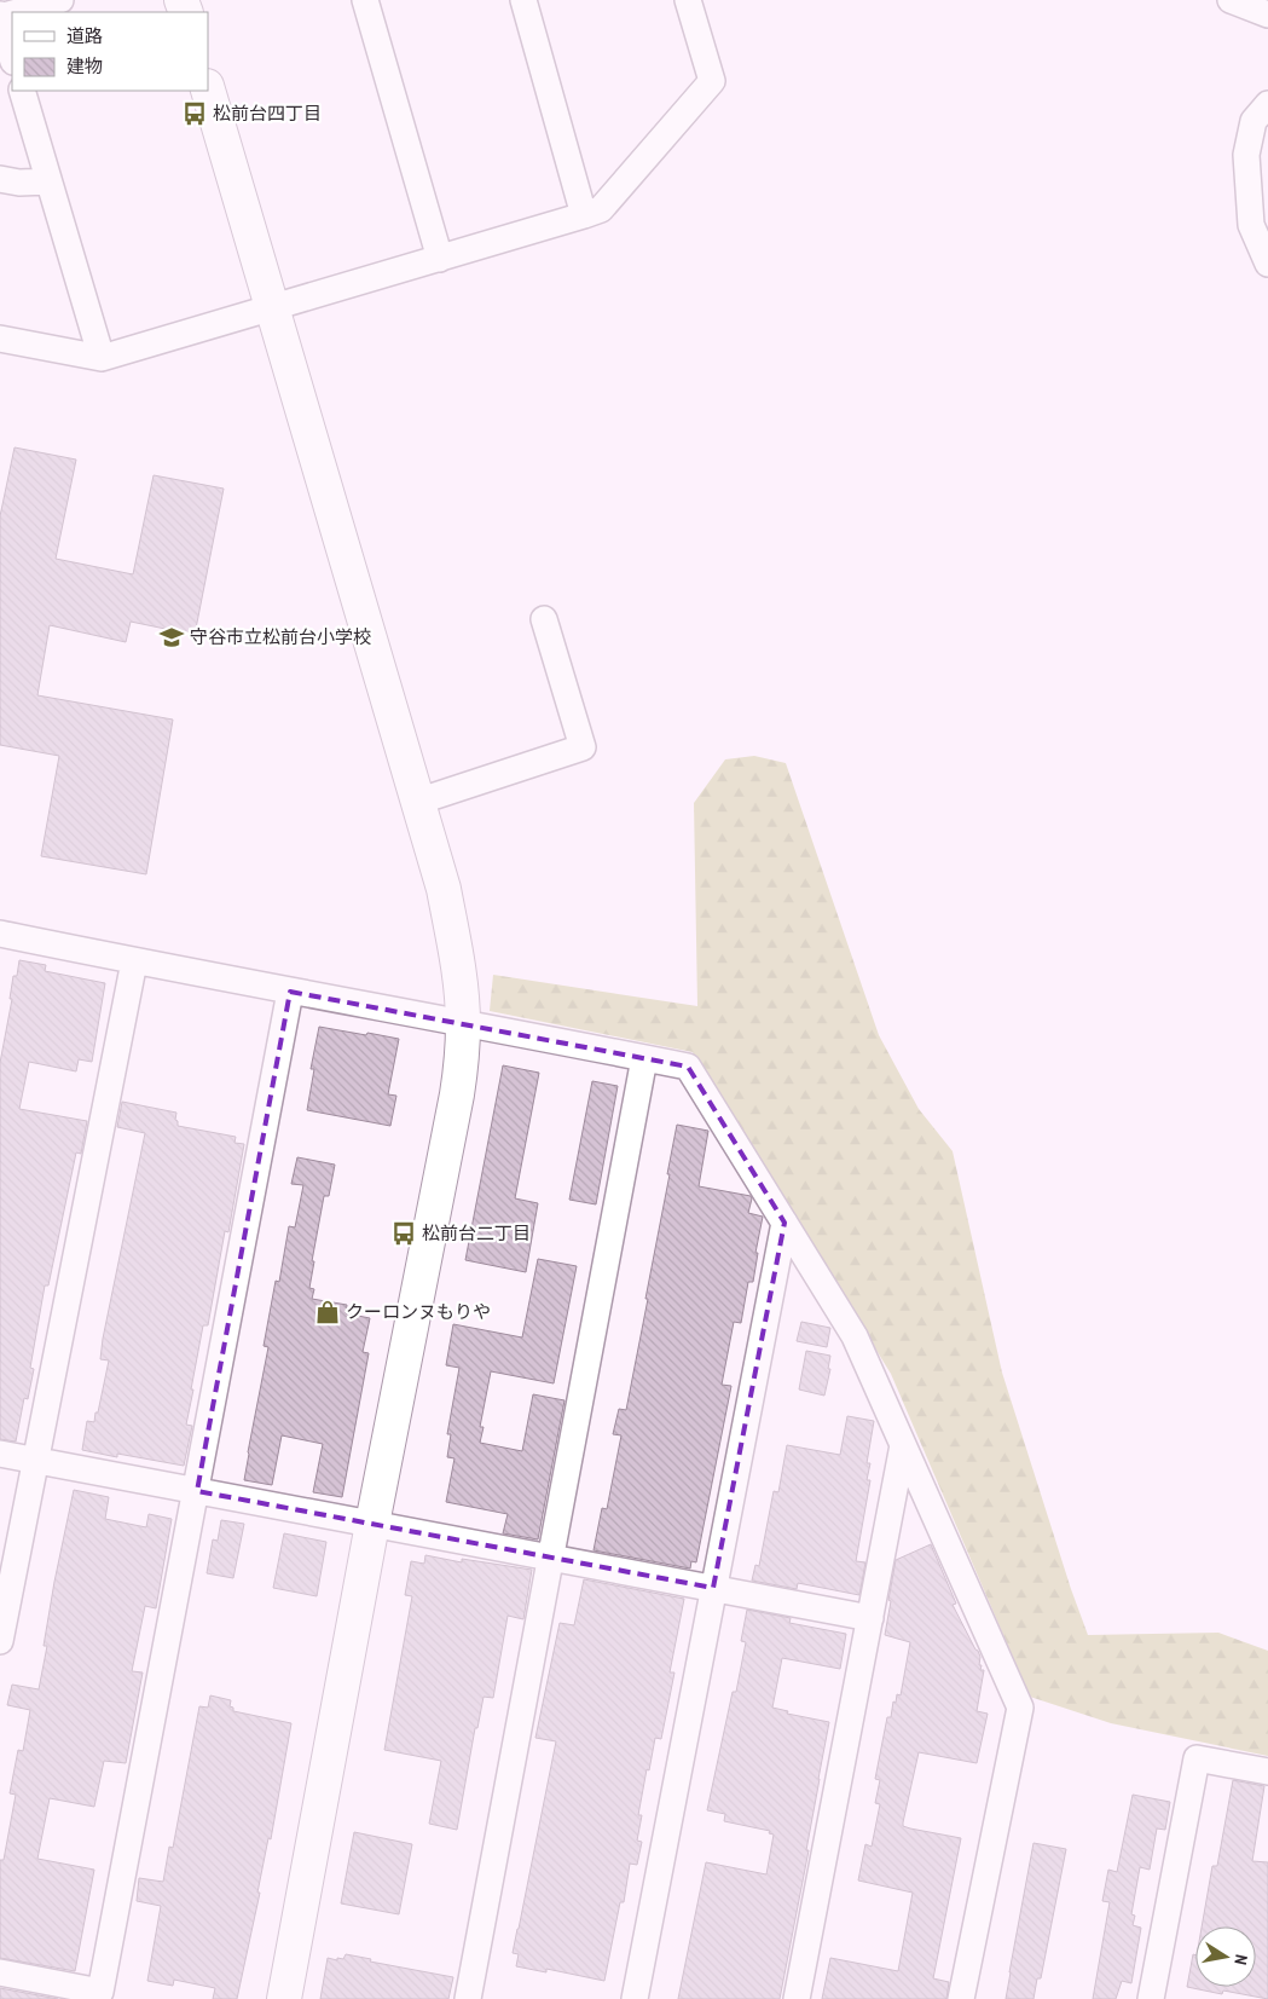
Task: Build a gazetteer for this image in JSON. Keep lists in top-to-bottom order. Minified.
{"places":{"bus stop":["松前台四丁目","松前台二丁目"],"school or university":["守谷市立松前台小学校"],"shop":["クーロンヌもりや"]},"legend":["道路","建物"],"north":"right"}
